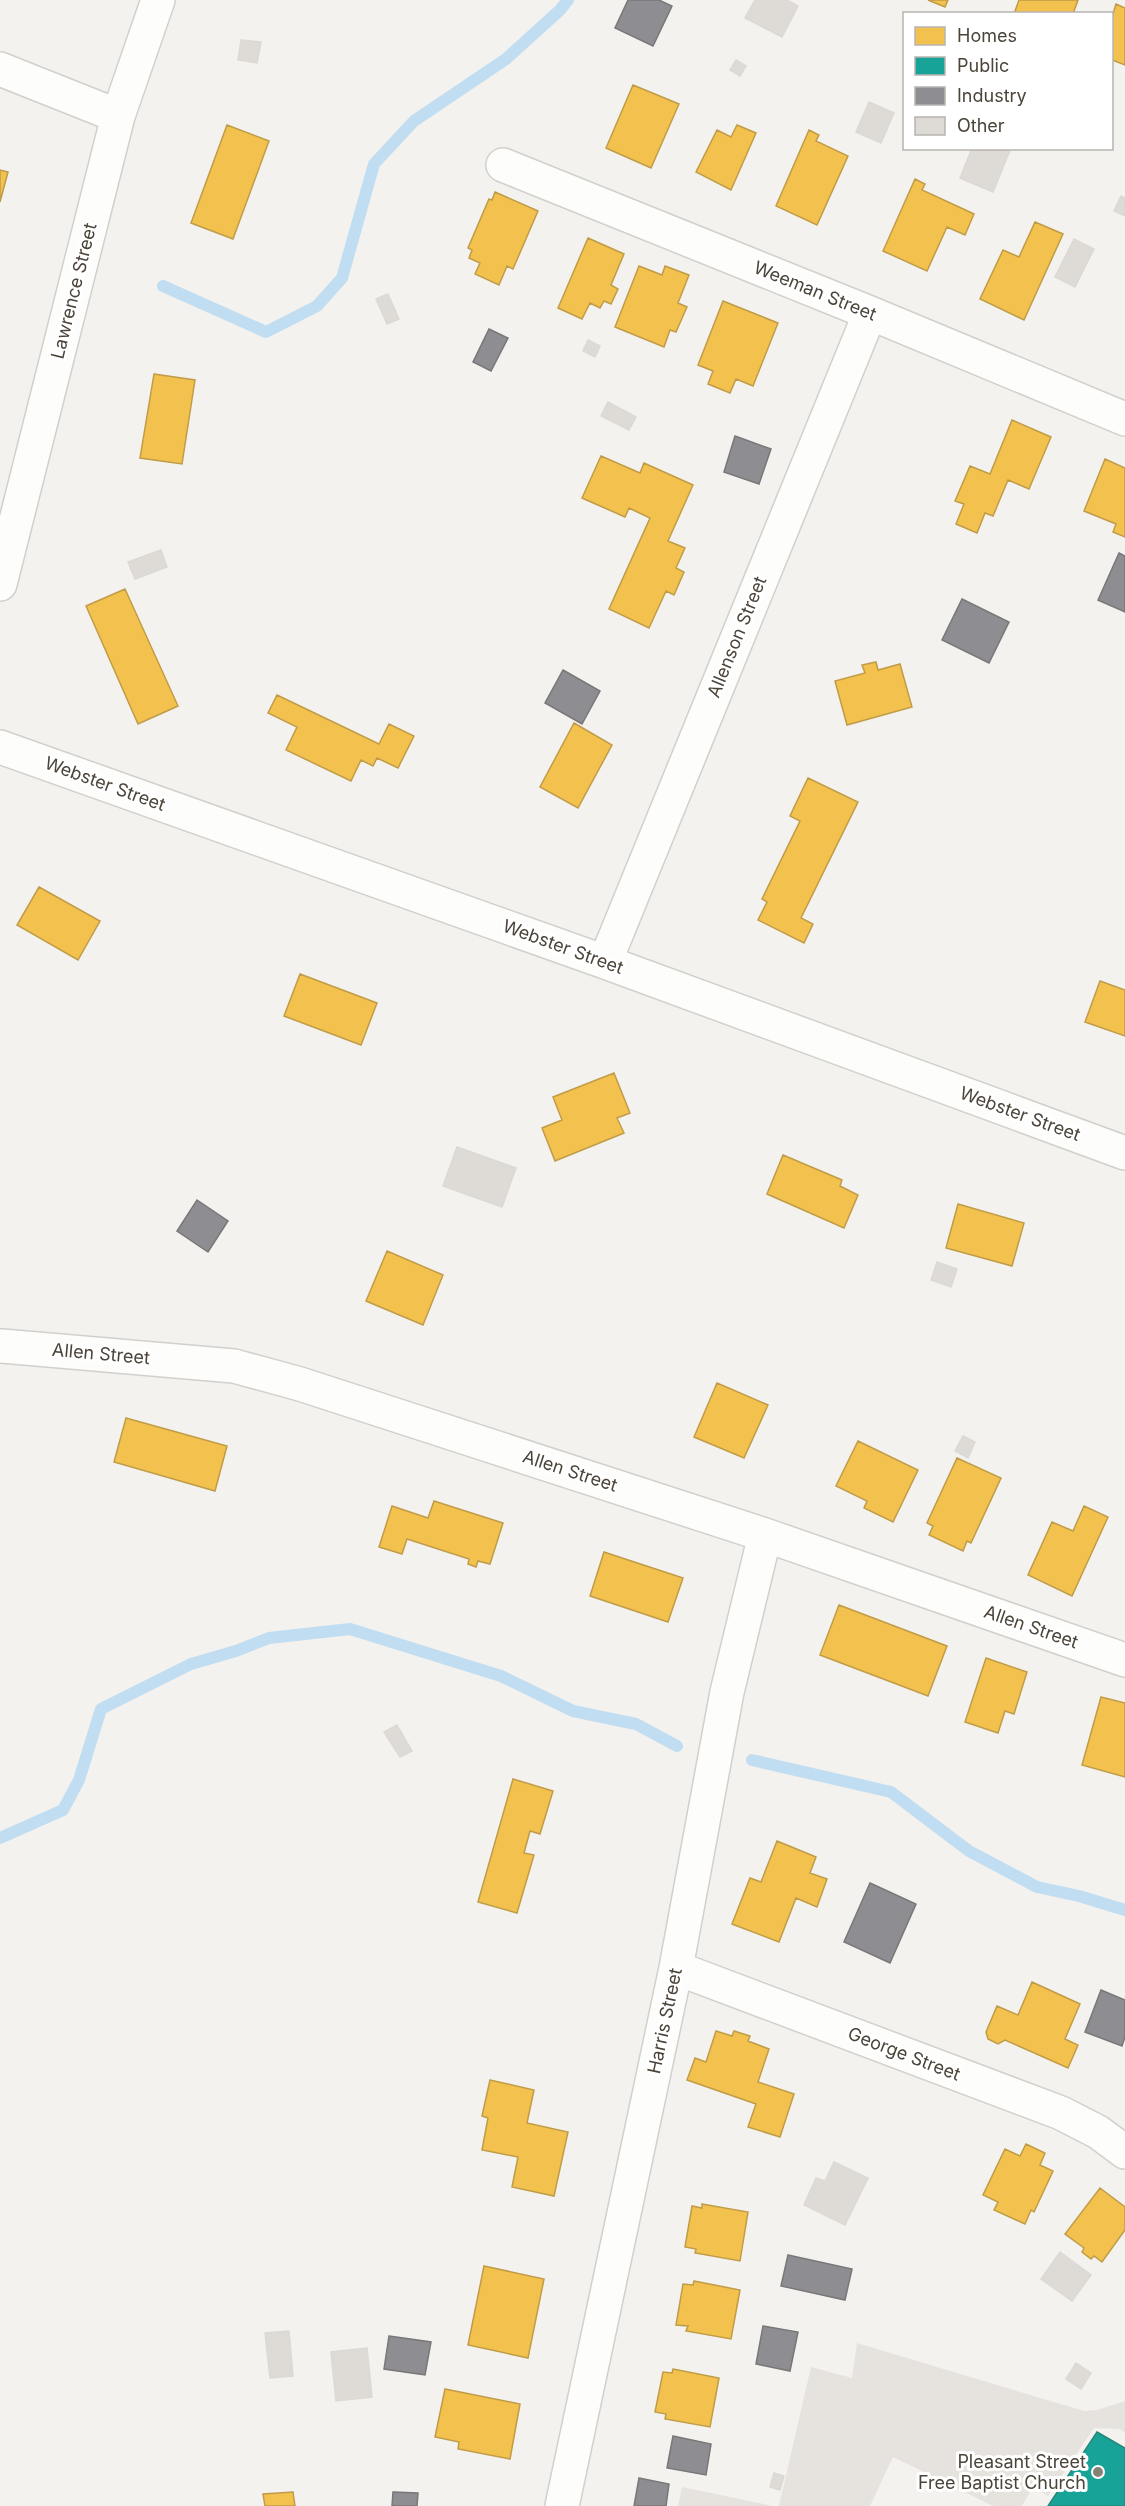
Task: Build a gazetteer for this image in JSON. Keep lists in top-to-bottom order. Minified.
{"streets":{"street":["Lawrence Street","Weeman Street","Allenson Street","Webster Street","Allen Street","Harris Street","George Street"]},"crossings":[["Weeman Street","Allenson Street"],["Allenson Street","Webster Street"],["Allen Street","Harris Street"],["Harris Street","George Street"]],"places":["Pleasant Street Free Baptist Church"],"legend":["Homes","Public","Industry","Other"]}
